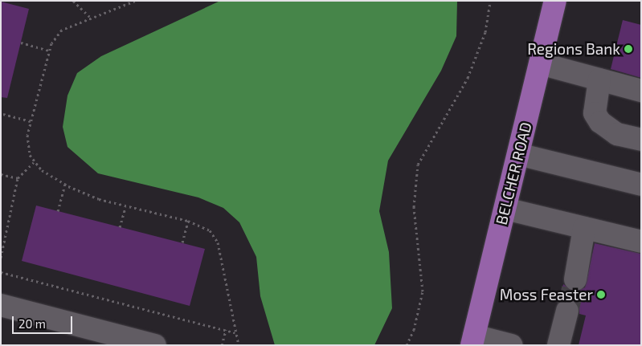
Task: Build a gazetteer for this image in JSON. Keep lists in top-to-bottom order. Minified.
{"streets":{"main road":["BELCHER ROAD"]},"places":["Regions Bank","Moss Feaster"],"scale_bar":"20 m"}
